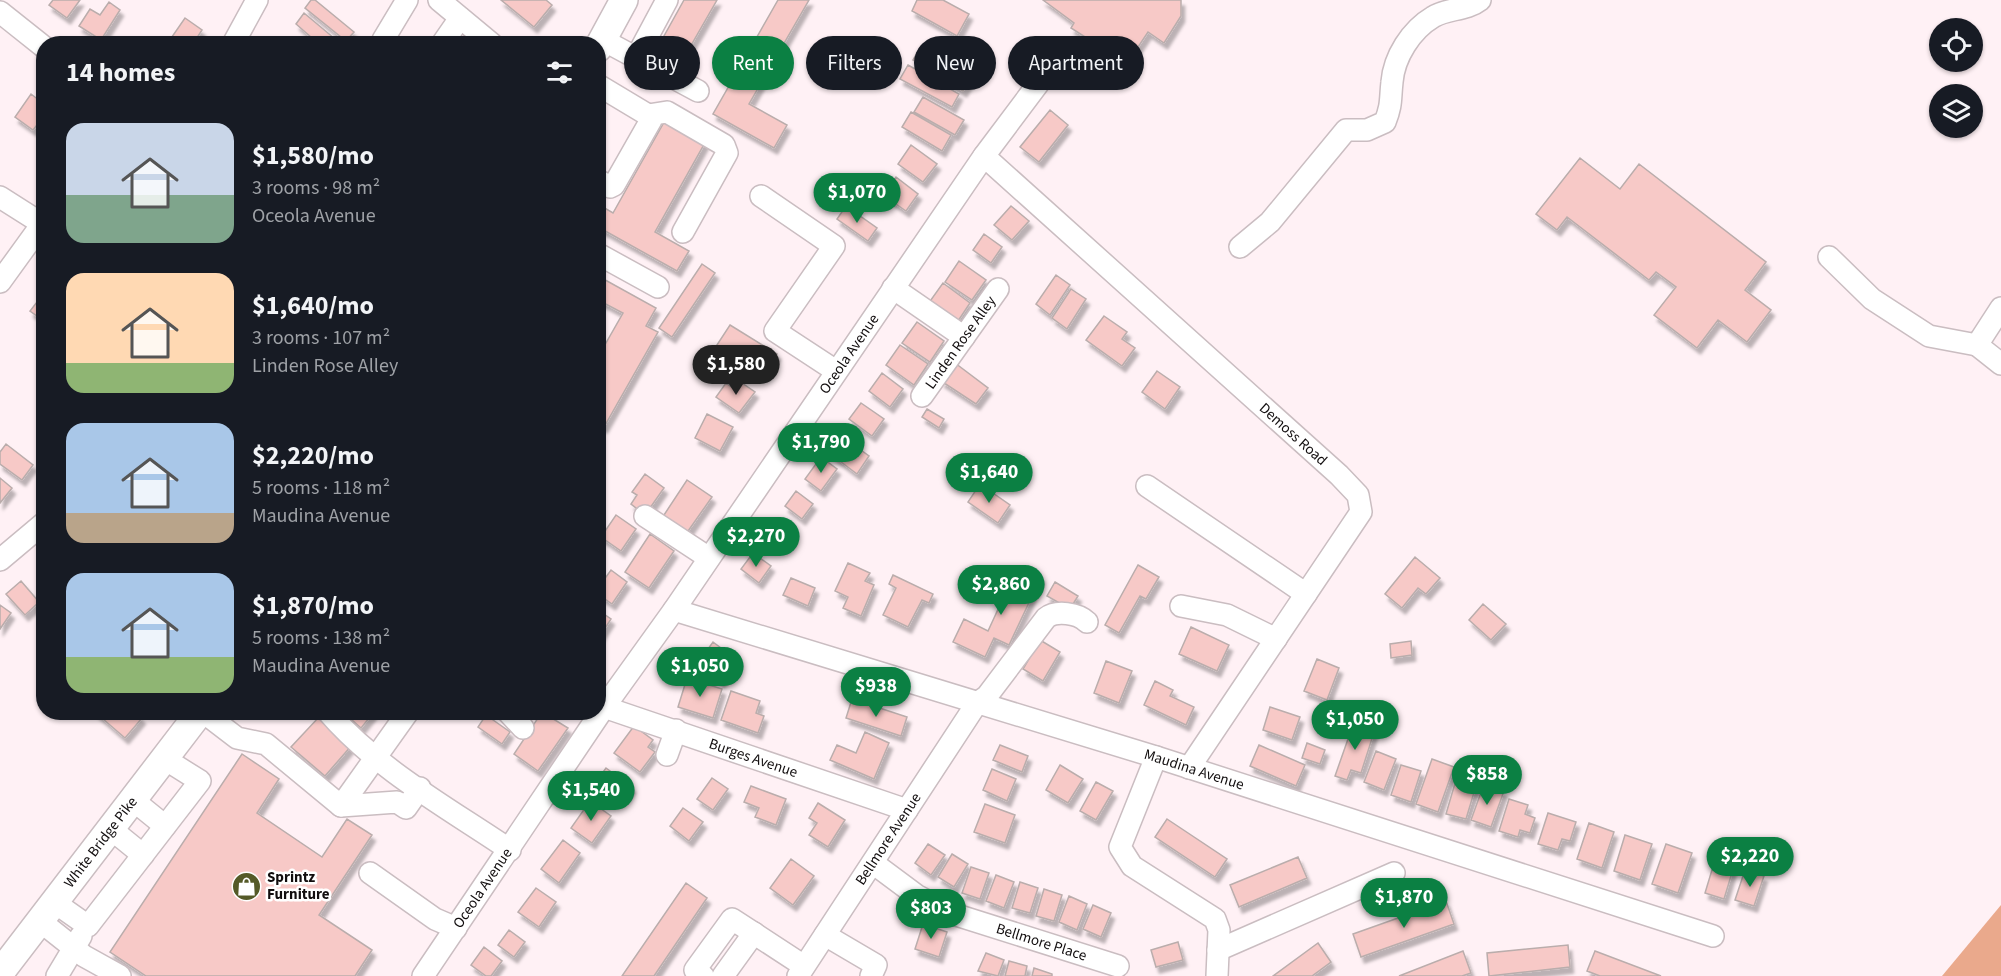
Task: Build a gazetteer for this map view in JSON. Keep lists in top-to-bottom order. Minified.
{"streets":{"main road":["White Bridge Pike"],"street":["Linden Rose Alley","Oceola Avenue","Demoss Road","Burges Avenue","Maudina Avenue","Bellmore Avenue","Bellmore Place"]},"crossings":[["Oceola Avenue","Demoss Road"],["Oceola Avenue","Maudina Avenue"],["Demoss Road","Maudina Avenue"],["Burges Avenue","Bellmore Avenue"],["Maudina Avenue","Bellmore Avenue"],["Bellmore Avenue","Bellmore Place"]],"places":{"shop":["Sprintz Furniture"]},"page":{"chip":["Buy","Rent","Filters","New","Apartment"],"heading":"14 homes","list":[{"name":"$1,580/mo","note":"3 rooms · 98 m² · Oceola Avenue"},{"name":"$1,640/mo","note":"3 rooms · 107 m² · Linden Rose Alley"},{"name":"$2,220/mo","note":"5 rooms · 118 m² · Maudina Avenue"},{"name":"$1,870/mo","note":"5 rooms · 138 m² · Maudina Avenue"}],"price":["$1,070","$1,580","$1,790","$1,640","$2,270","$2,860","$1,050","$938","$1,050","$858","$1,540","$2,220","$1,870","$803"]}}
